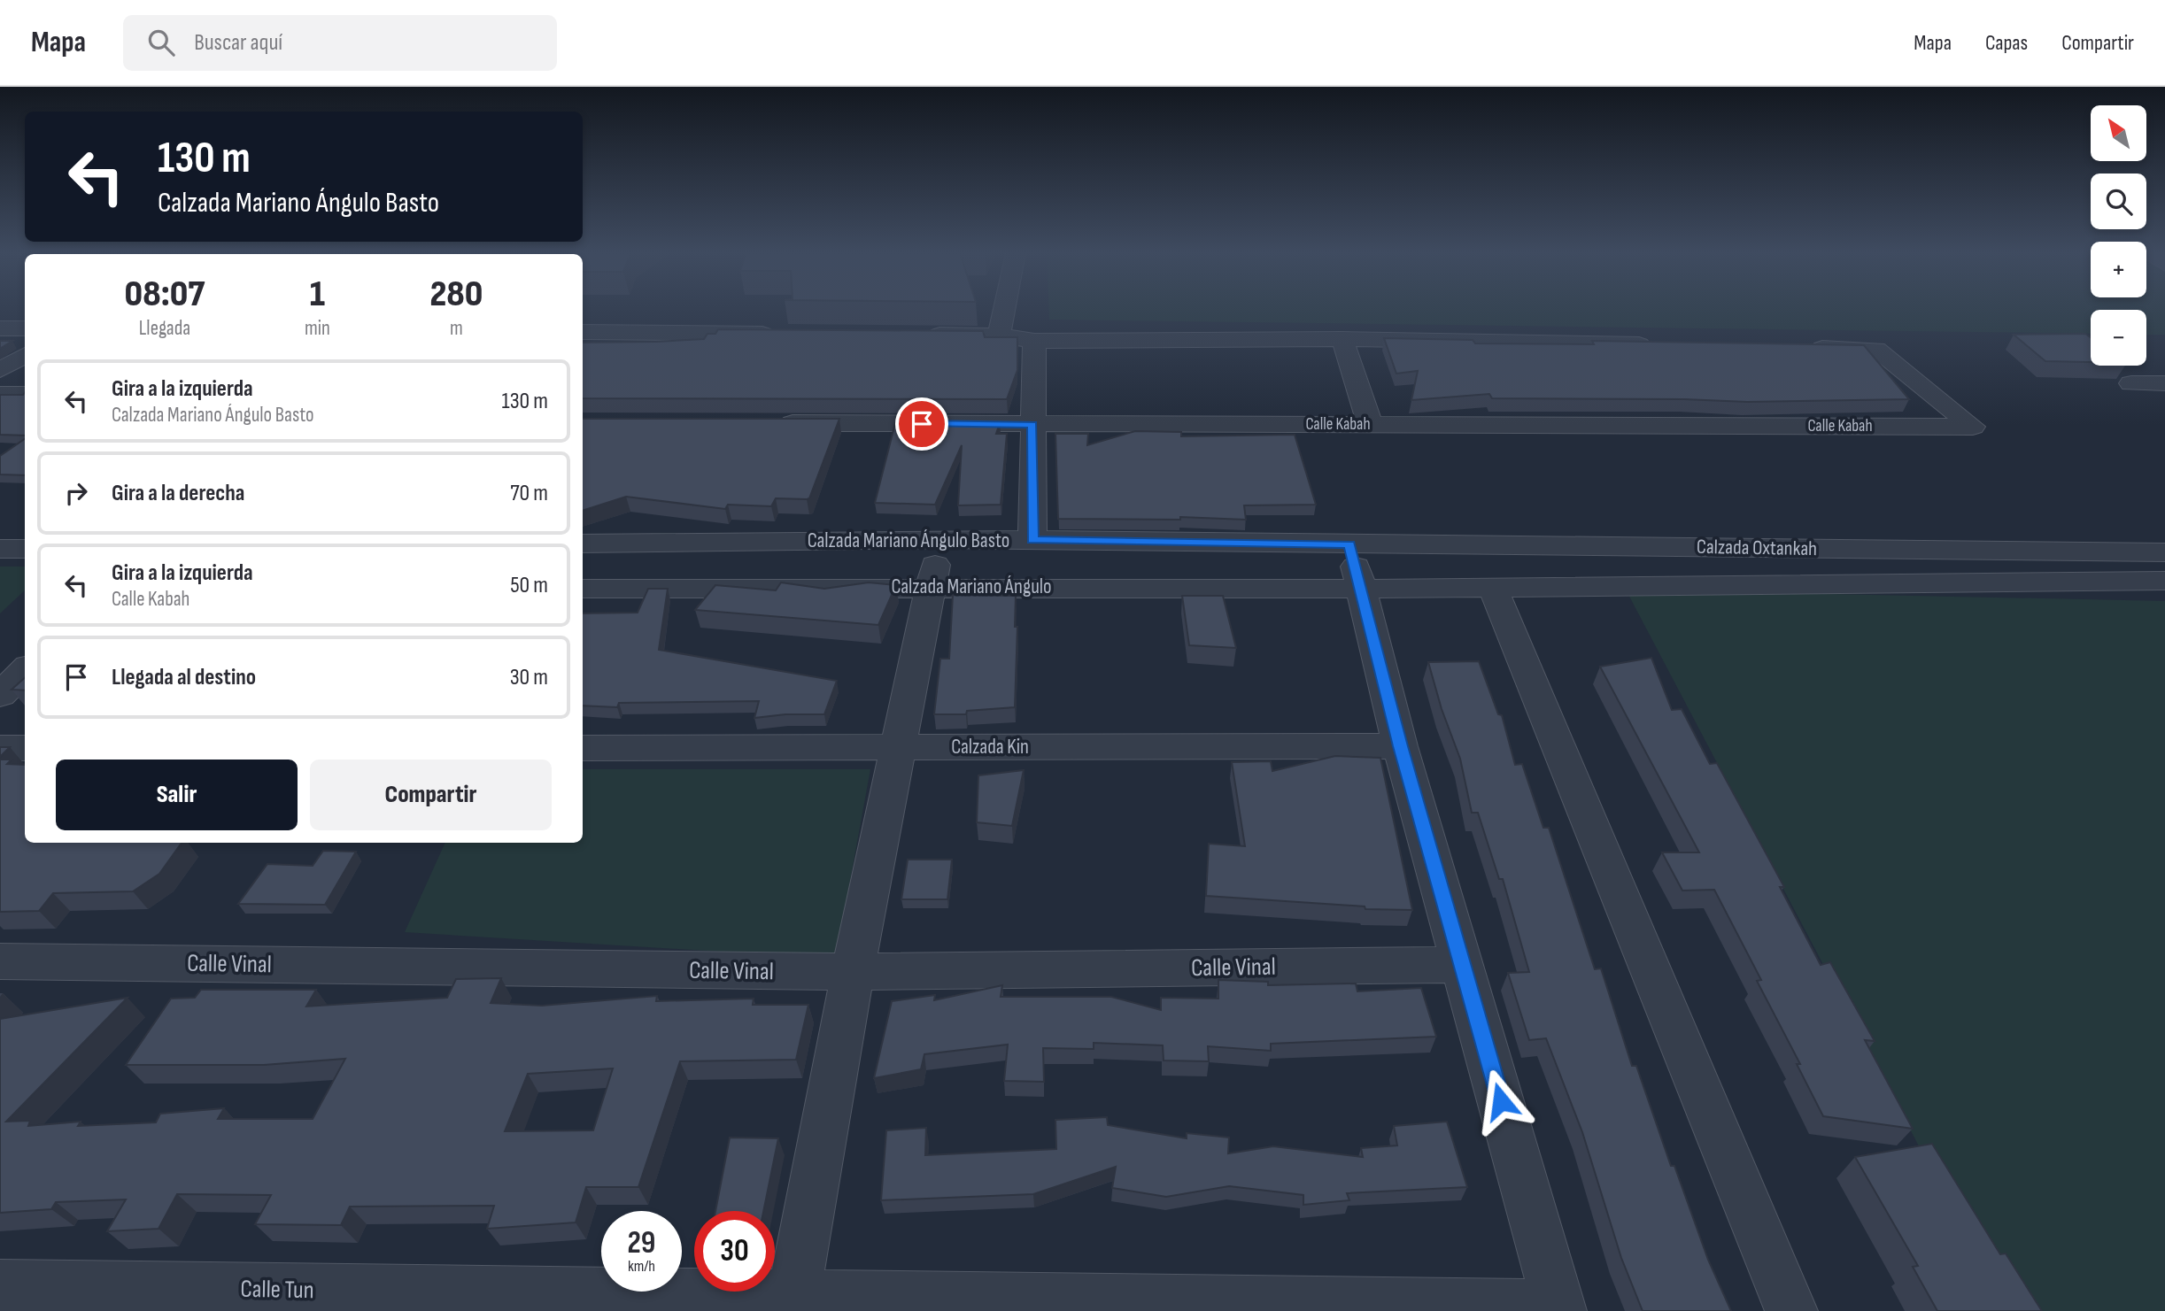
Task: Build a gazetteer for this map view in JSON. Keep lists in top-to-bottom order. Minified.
{"streets":{"street":["Calle Kabah","Calzada Mariano Ángulo Basto","Calzada Oxtankah","Calzada Mariano Ángulo","Calzada Kin","Calle Vinal","Calle Tun"]},"crossings":[["Calzada Mariano Ángulo Basto","Calzada Oxtankah"],["Calzada Oxtankah","Calzada Mariano Ángulo"]],"north":"top left","page":{"header":"Mapa","search":"Buscar aquí","nav":["Mapa","Capas","Compartir"],"map_buttons":["+","−"],"turn":["130 m","Calzada Mariano Ángulo Basto"],"eta":["08:07","Llegada","1","min","280","m"],"list":[{"name":"Gira a la izquierda","note":"Calzada Mariano Ángulo Basto","value":"130 m"},{"name":"Gira a la derecha","value":"70 m"},{"name":"Gira a la izquierda","note":"Calle Kabah","value":"50 m"},{"name":"Llegada al destino","value":"30 m"}],"buttons":["Salir","Compartir"],"speed":"29 km/h","limit":"30"}}
